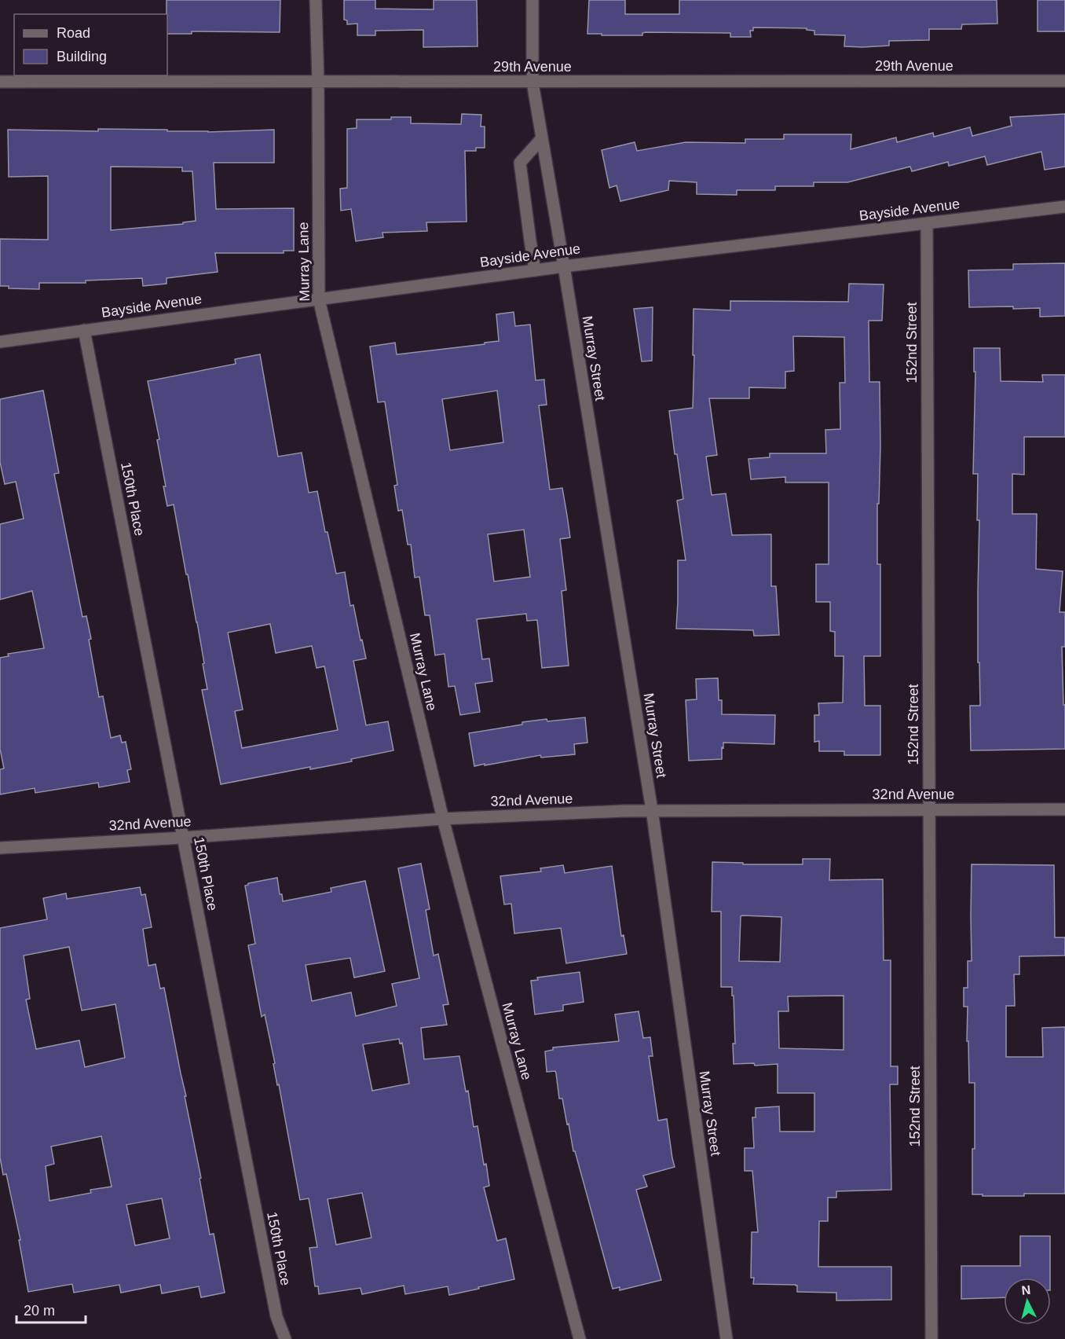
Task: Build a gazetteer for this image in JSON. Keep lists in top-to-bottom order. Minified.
{"streets":{"street":["29th Avenue","Bayside Avenue","Murray Lane","152nd Street","Murray Street","150th Place","32nd Avenue"]},"crossings":[["29th Avenue","Murray Lane"],["29th Avenue","Murray Street"],["Bayside Avenue","Murray Lane"],["Bayside Avenue","152nd Street"],["Bayside Avenue","Murray Street"],["Bayside Avenue","150th Place"],["Murray Lane","32nd Avenue"],["152nd Street","32nd Avenue"],["Murray Street","32nd Avenue"],["150th Place","32nd Avenue"]],"legend":["Road","Building"],"scale_bar":"20 m","north":"top"}
